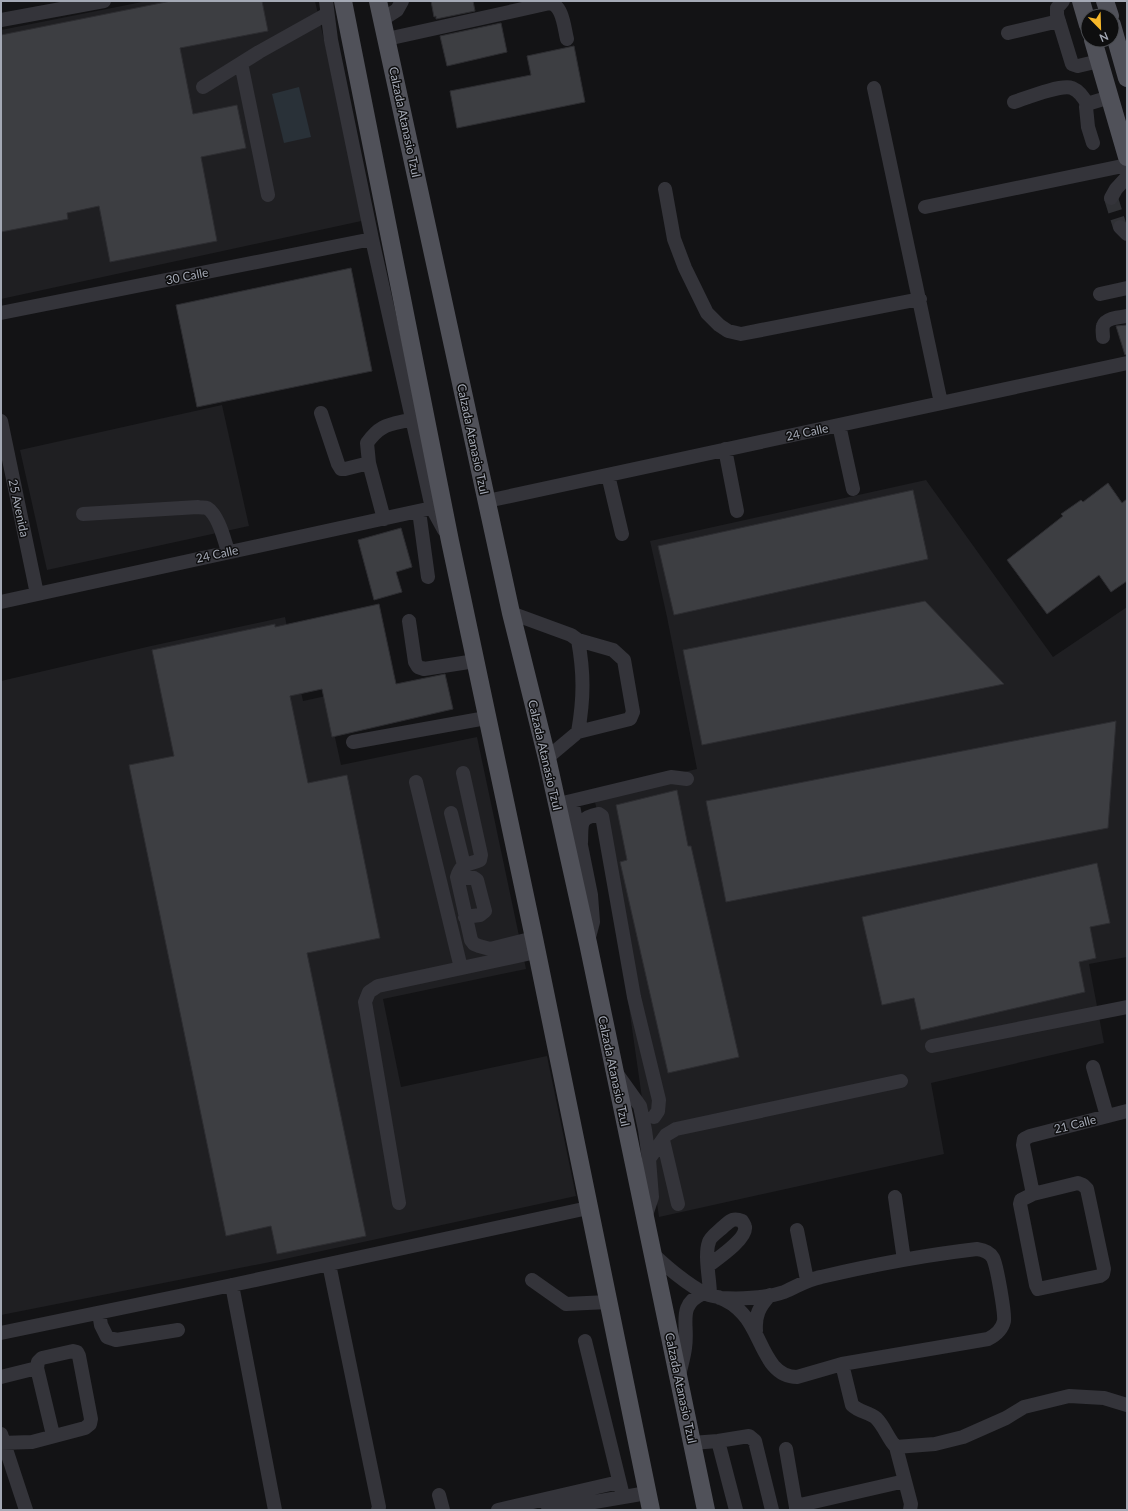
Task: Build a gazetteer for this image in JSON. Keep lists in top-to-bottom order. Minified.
{"streets":{"main road":["Calzada Atanasio Tzul"],"street":["30 Calle","24 Calle","25 Avenida","21 Calle"]},"crossings":[["Calzada Atanasio Tzul","24 Calle"],["24 Calle","25 Avenida"]],"north":"bottom right"}
